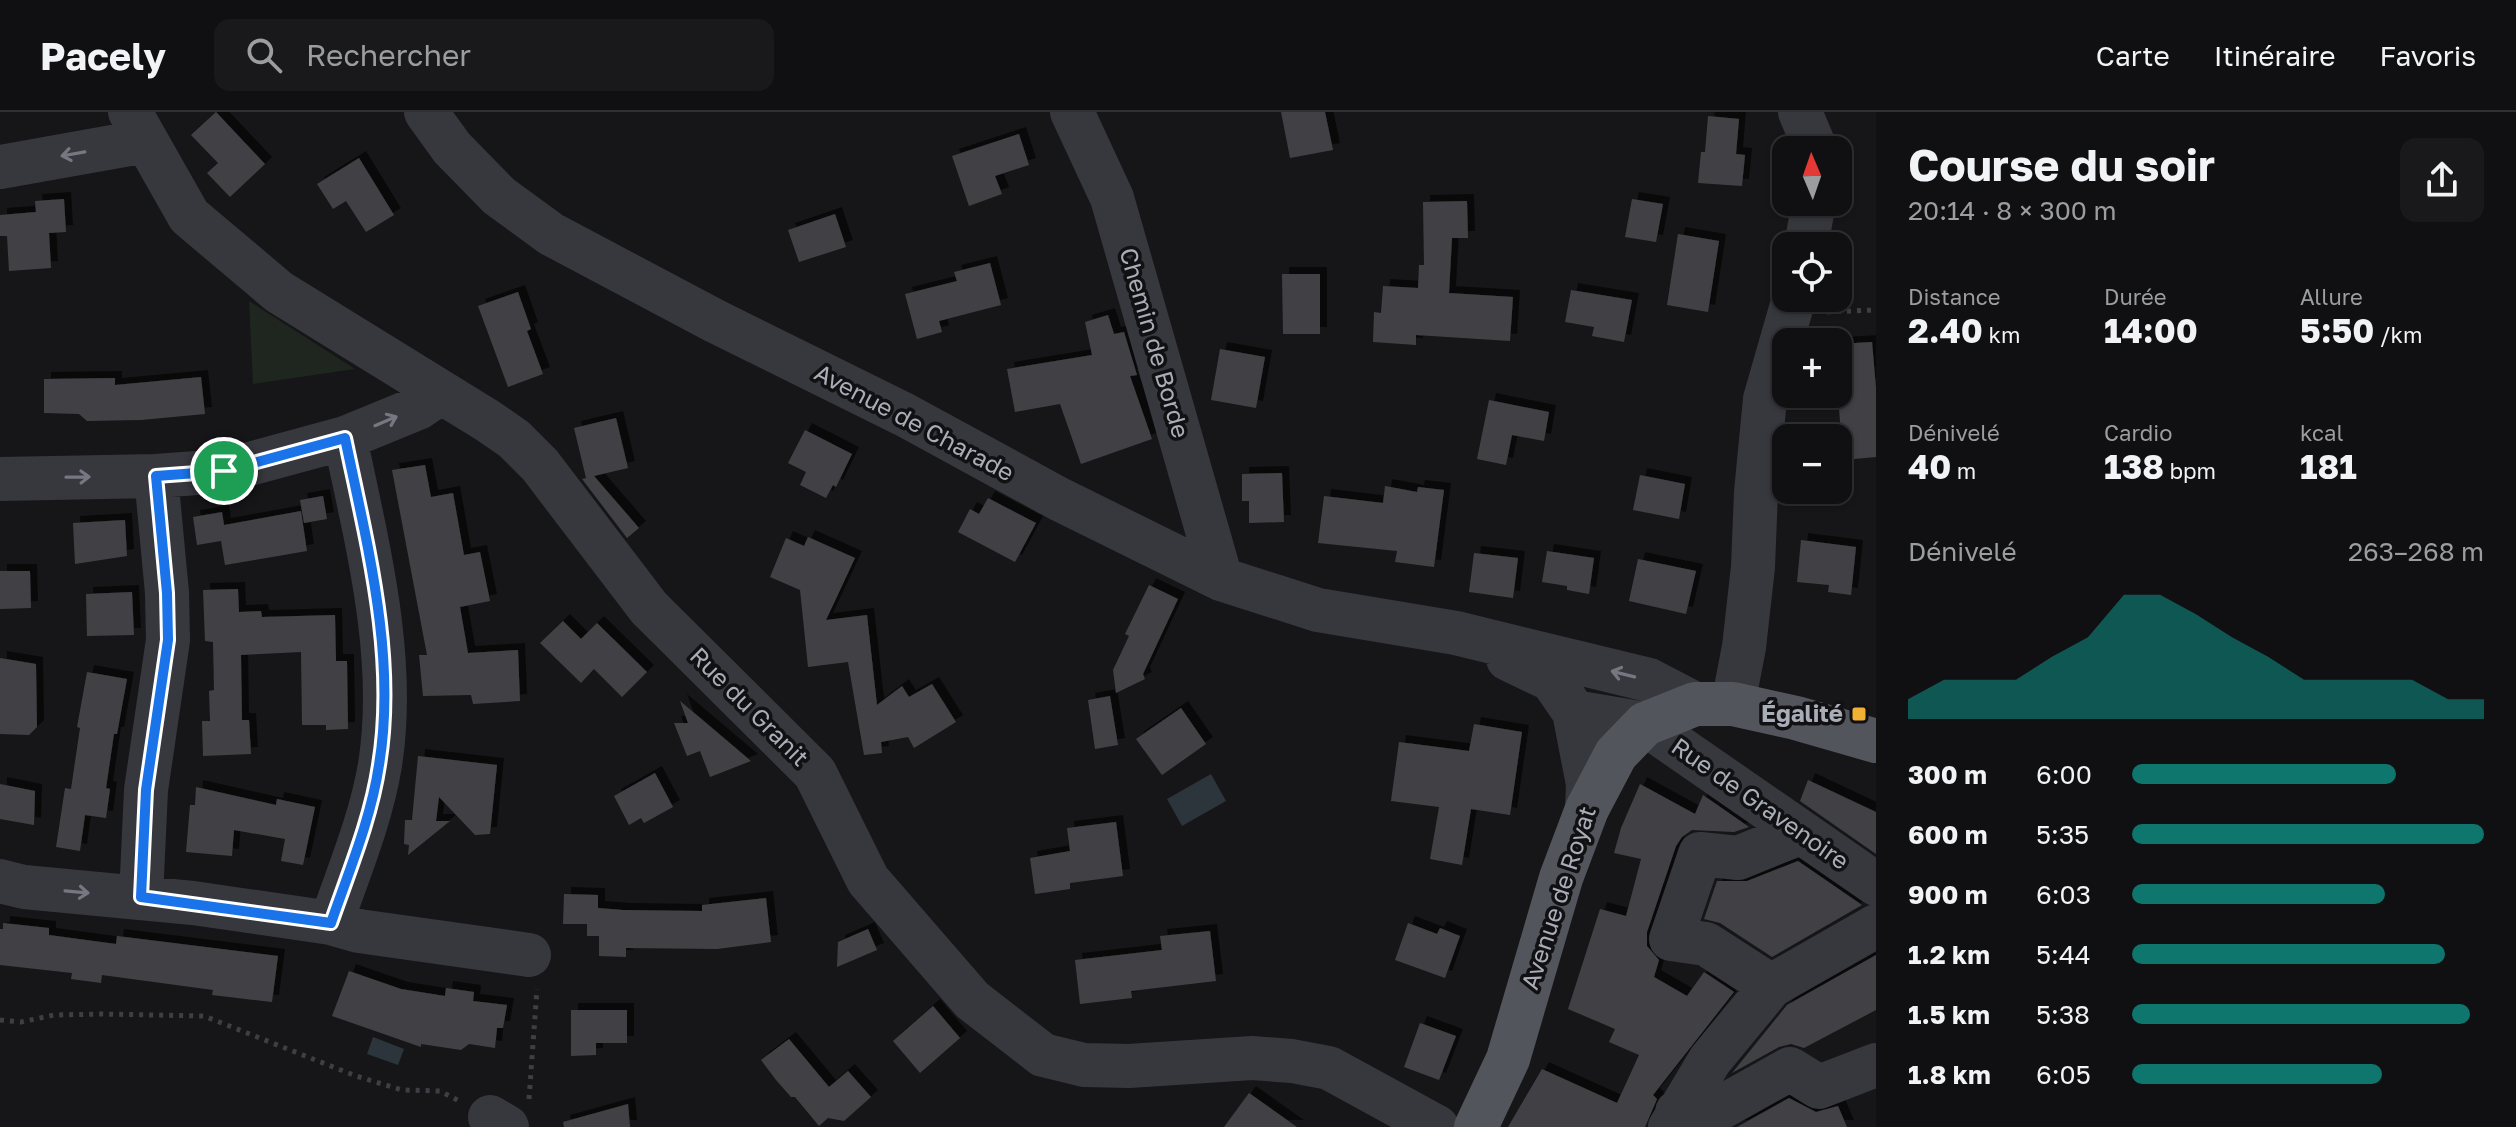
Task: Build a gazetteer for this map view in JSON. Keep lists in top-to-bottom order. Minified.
{"streets":{"main road":["Avenue de Royat"],"street":["Chemin de Borde","Avenue de Charade","Rue du Granit","Rue de Gravenoire"]},"crossings":[["Chemin de Borde","Avenue de Charade"],["Avenue de Charade","Avenue de Royat"],["Rue de Gravenoire","Avenue de Royat"]],"places":{"transit":["Égalité"]},"north":"top","page":{"header":"Pacely","search":"Rechercher","nav":["Carte","Itinéraire","Favoris"],"heading":["Course du soir","20:14 · 8 × 300 m"],"map_buttons":["+","−"],"stats":[["Distance","2.40 km"],["Durée","14:00"],["Allure","5:50 /km"],["Dénivelé","40 m"],["Cardio","138 bpm"],["kcal","181"]],"chart":["Dénivelé","263–268 m"],"list":[{"name":"300 m","note":"6:00"},{"name":"600 m","note":"5:35"},{"name":"900 m","note":"6:03"},{"name":"1.2 km","note":"5:44"},{"name":"1.5 km","note":"5:38"},{"name":"1.8 km","note":"6:05"}]}}
